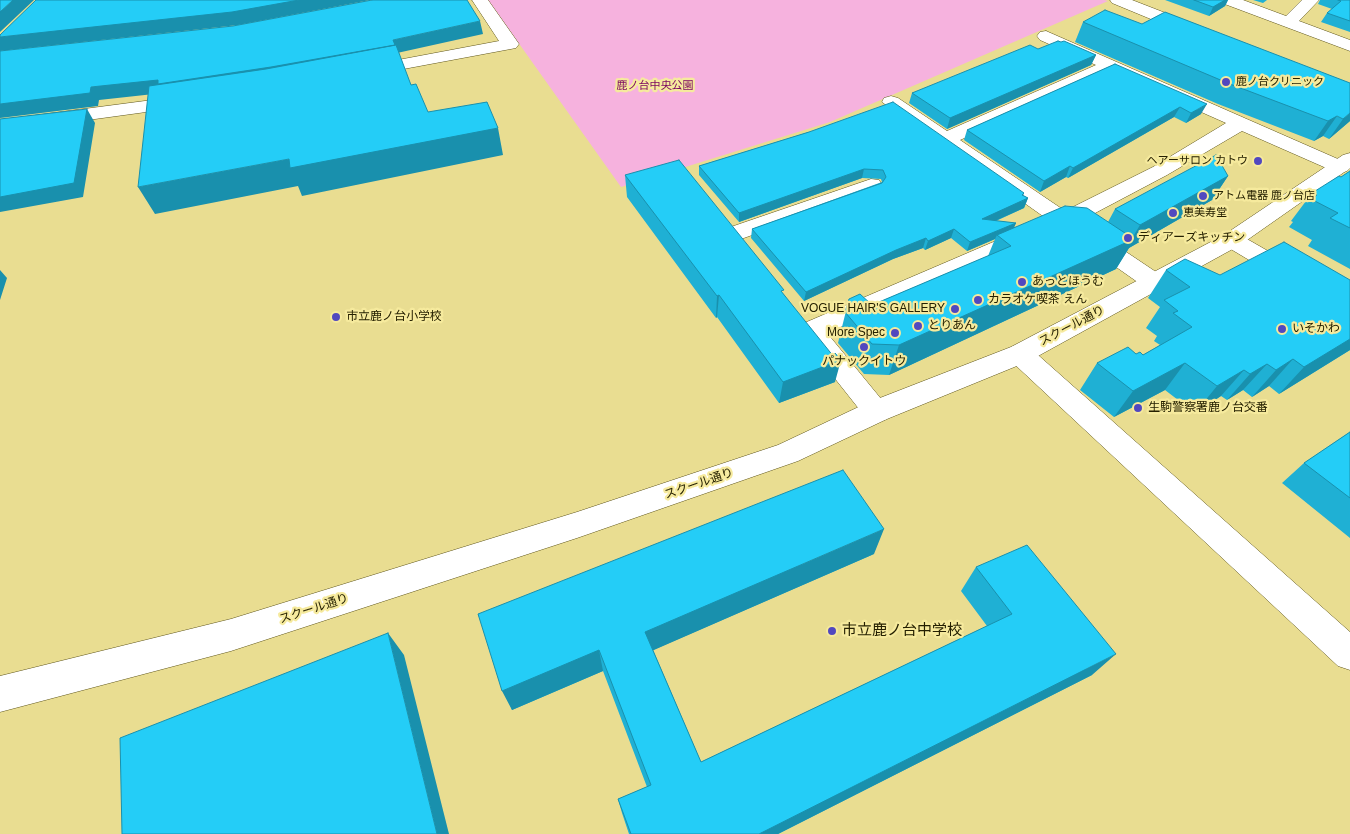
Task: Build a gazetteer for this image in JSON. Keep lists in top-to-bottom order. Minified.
{"streets":{"street":["スクール通り"]},"parks":["鹿ノ台中央公園"],"places":["鹿ノ台クリニック","ヘアーサロン カトウ","アトム電器 鹿ノ台店","恵美寿堂","ディアーズキッチン","あっとほうむ","カラオケ喫茶 えん","VOGUE HAIR'S GALLERY","市立鹿ノ台小学校","とりあん","いそかわ","More Spec","パナックイトウ","生駒警察署鹿ノ台交番","市立鹿ノ台中学校"]}
